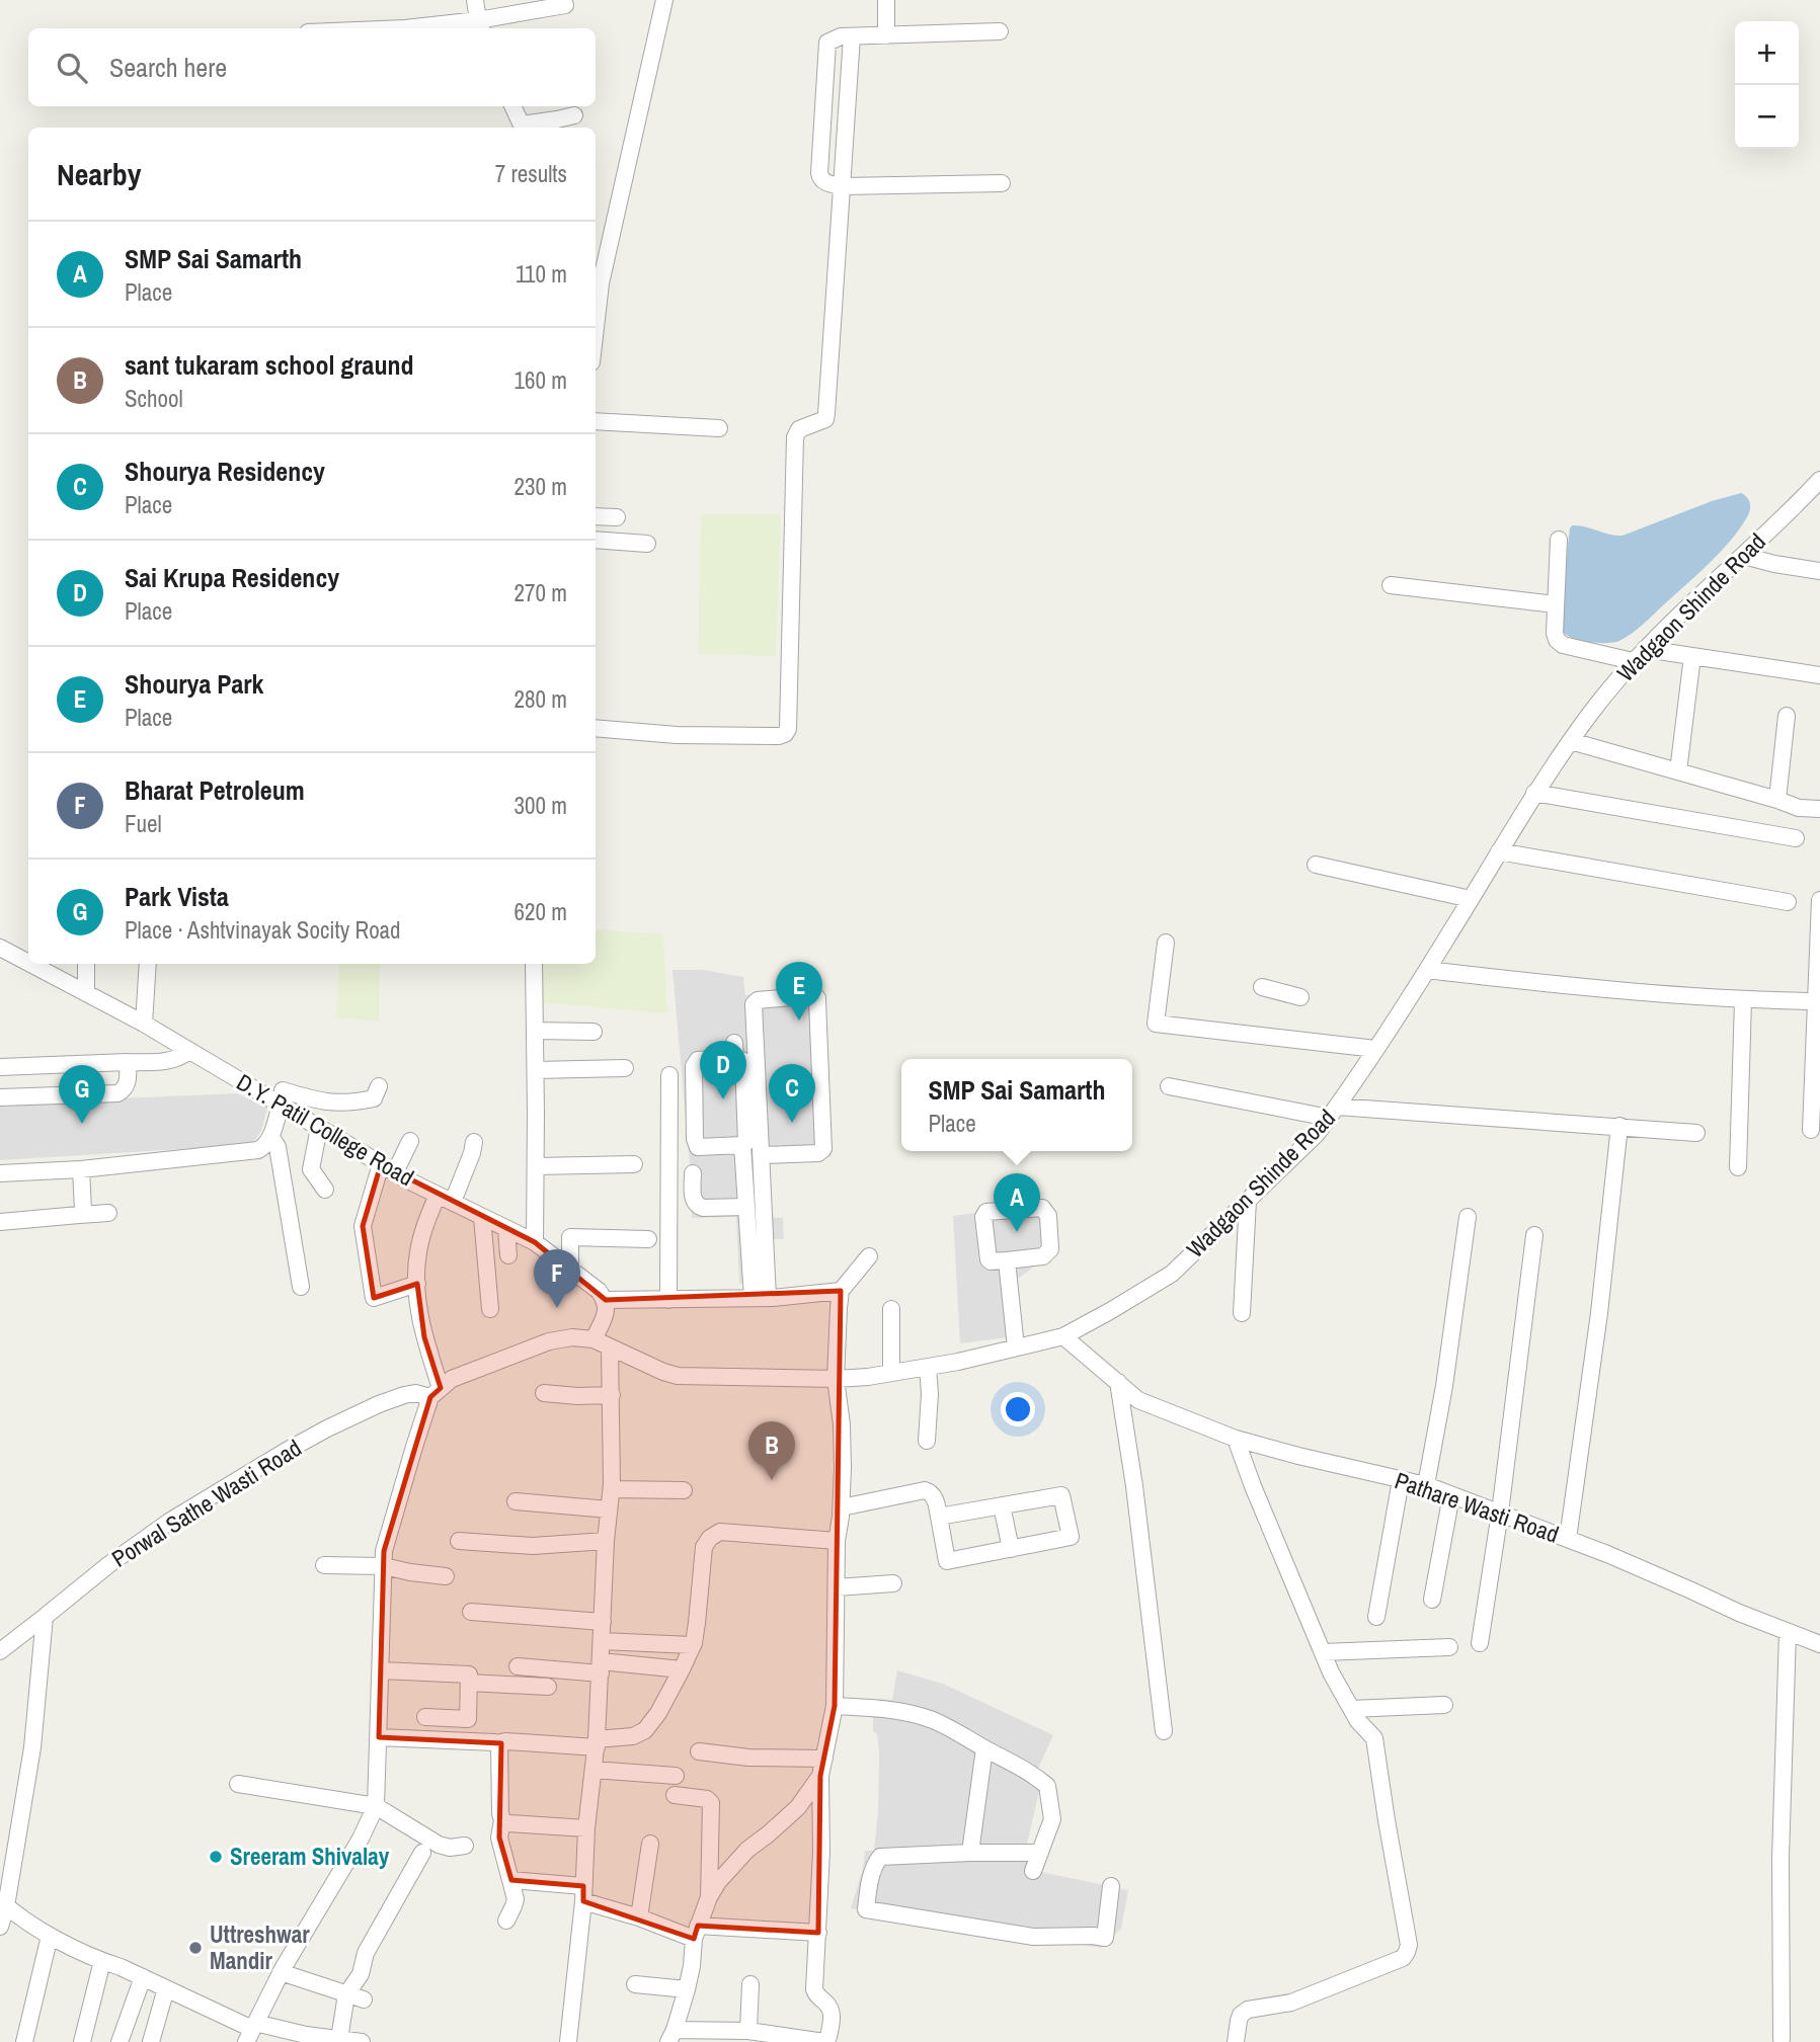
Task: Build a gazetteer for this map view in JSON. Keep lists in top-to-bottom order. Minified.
{"streets":{"street":["Wadgaon Shinde Road","D.Y. Patil College Road","Porwal Sathe Wasti Road","Pathare Wasti Road"]},"crossings":[["Wadgaon Shinde Road","Pathare Wasti Road"]],"places":["Sreeram Shivalay","Uttreshwar Mandir"],"page":{"map_buttons":["+","−"],"search":"Search here","heading":["Nearby","7 results"],"list":[{"mark":"A","name":"SMP Sai Samarth","note":"Place","value":"110 m"},{"mark":"B","name":"sant tukaram school graund","note":"School","value":"160 m"},{"mark":"C","name":"Shourya Residency","note":"Place","value":"230 m"},{"mark":"D","name":"Sai Krupa Residency","note":"Place","value":"270 m"},{"mark":"E","name":"Shourya Park","note":"Place","value":"280 m"},{"mark":"F","name":"Bharat Petroleum","note":"Fuel","value":"300 m"},{"mark":"G","name":"Park Vista","note":"Place · Ashtvinayak Socity Road","value":"620 m"}],"pins":["E","D","C","G","A","F","B"],"popup":["SMP Sai Samarth","Place"]}}
